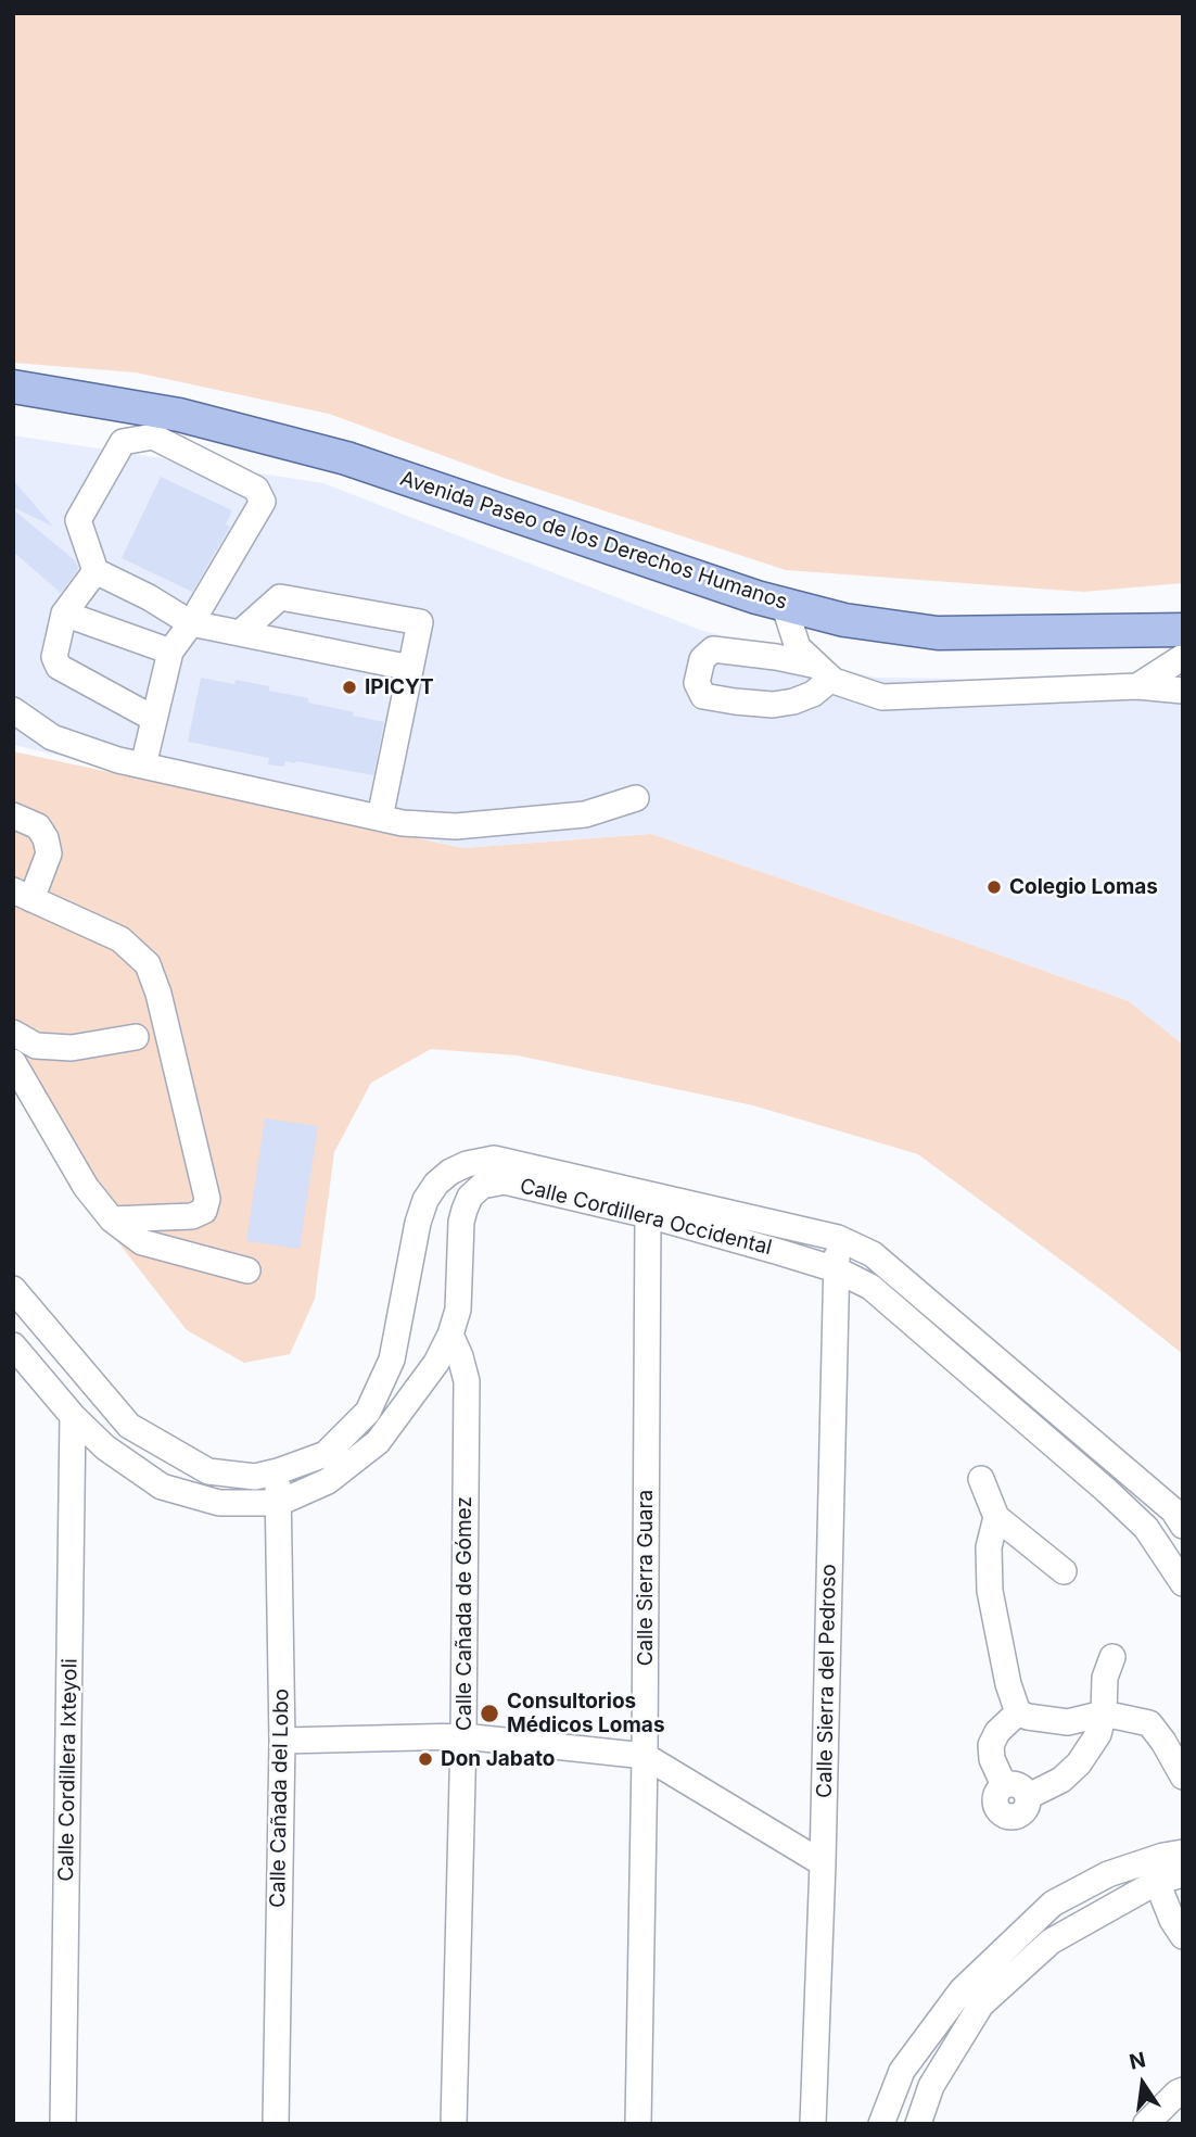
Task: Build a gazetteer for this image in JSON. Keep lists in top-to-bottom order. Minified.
{"streets":{"main road":["Avenida Paseo de los Derechos Humanos"],"street":["Calle Cordillera Occidental","Calle Sierra Guara","Calle Cañada de Gómez","Calle Sierra del Pedroso","Calle Cordillera Ixteyoli","Calle Cañada del Lobo"]},"crossings":[["Calle Cordillera Occidental","Calle Sierra Guara"],["Calle Cordillera Occidental","Calle Cañada de Gómez"],["Calle Cordillera Occidental","Calle Sierra del Pedroso"],["Calle Cordillera Occidental","Calle Cordillera Ixteyoli"],["Calle Cordillera Occidental","Calle Cañada del Lobo"]],"places":["IPICYT","Colegio Lomas","Consultorios Médicos Lomas","Don Jabato"],"north":"top"}
